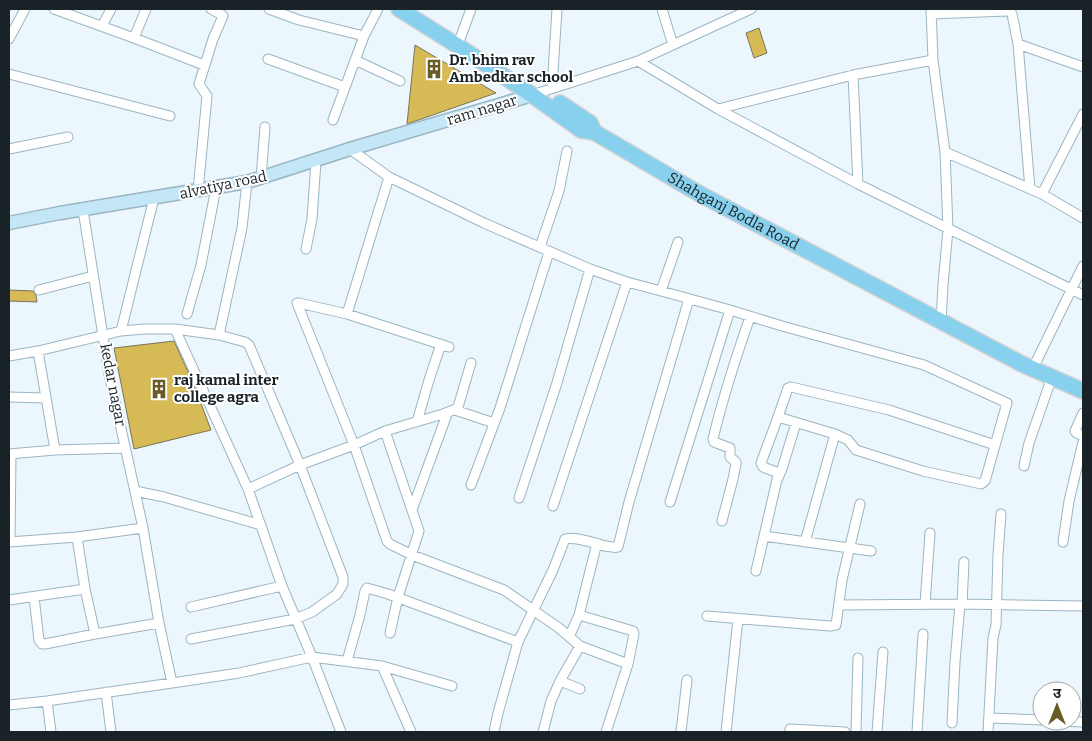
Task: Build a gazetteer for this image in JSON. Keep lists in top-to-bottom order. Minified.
{"streets":{"main road":["Shahganj Bodla Road"],"street":["ram nagar","alvatiya road","kedar nagar"]},"crossings":[["ram nagar","alvatiya road"],["ram nagar","Shahganj Bodla Road"],["alvatiya road","kedar nagar"]],"places":{"building":["Dr. bhim rav Ambedkar school","raj kamal inter college agra"]},"north":"top"}
